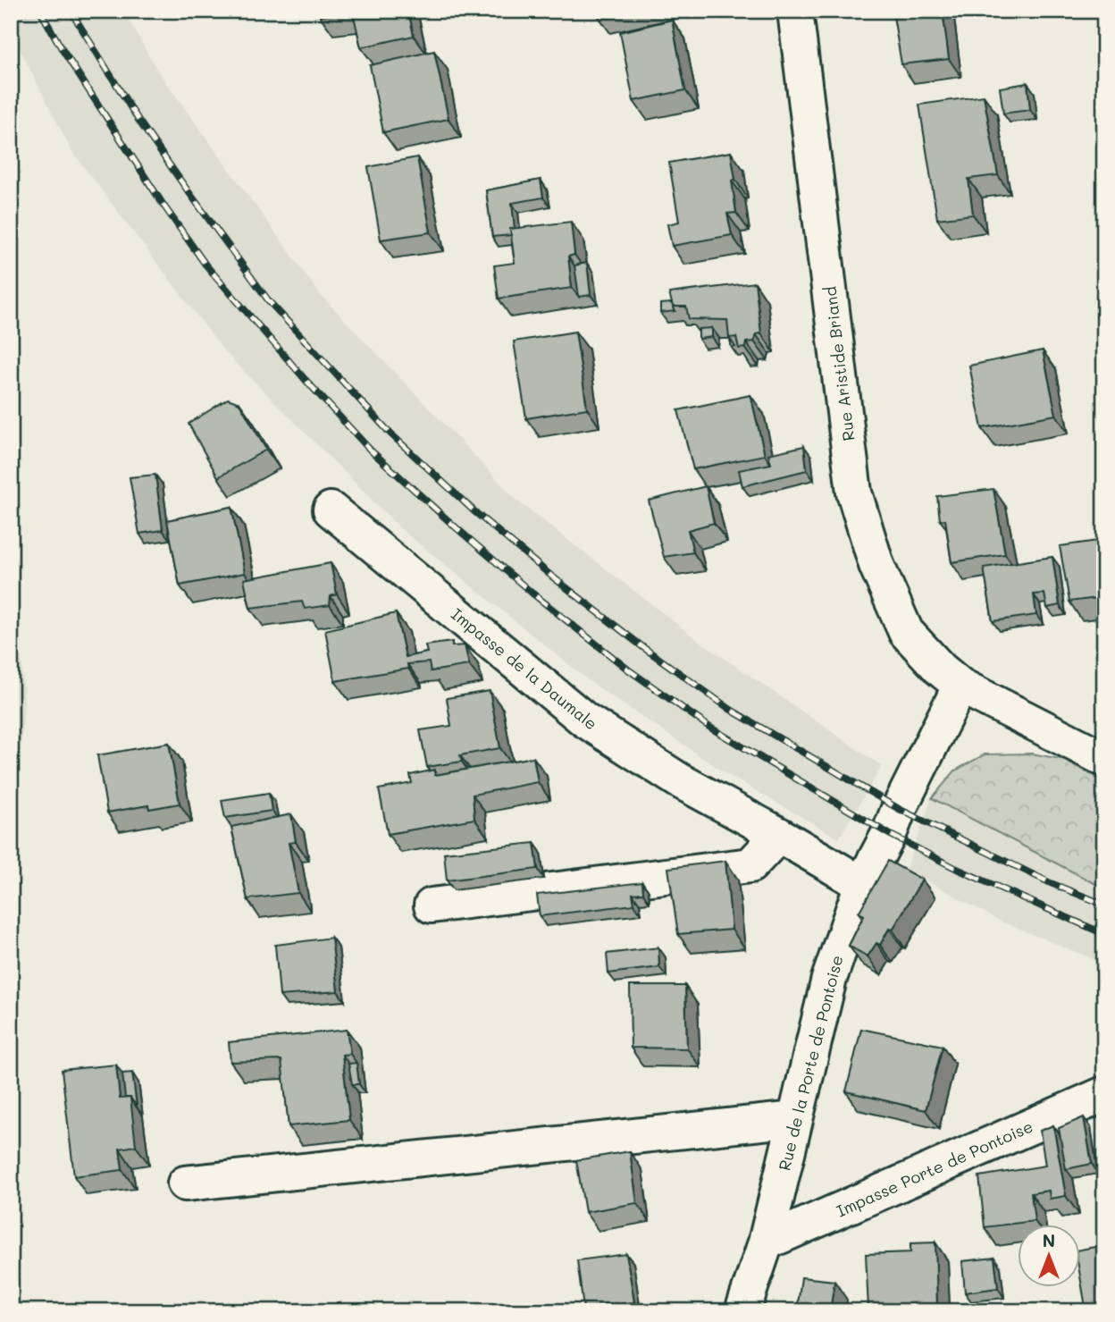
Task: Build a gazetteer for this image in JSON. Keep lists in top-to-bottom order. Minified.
{"streets":{"street":["Rue Aristide Briand","Impasse de la Daumale","Rue de la Porte de Pontoise","Impasse Porte de Pontoise"]},"crossings":[["Rue Aristide Briand","Rue de la Porte de Pontoise"],["Impasse de la Daumale","Rue de la Porte de Pontoise"],["Rue de la Porte de Pontoise","Impasse Porte de Pontoise"]],"north":"top"}
